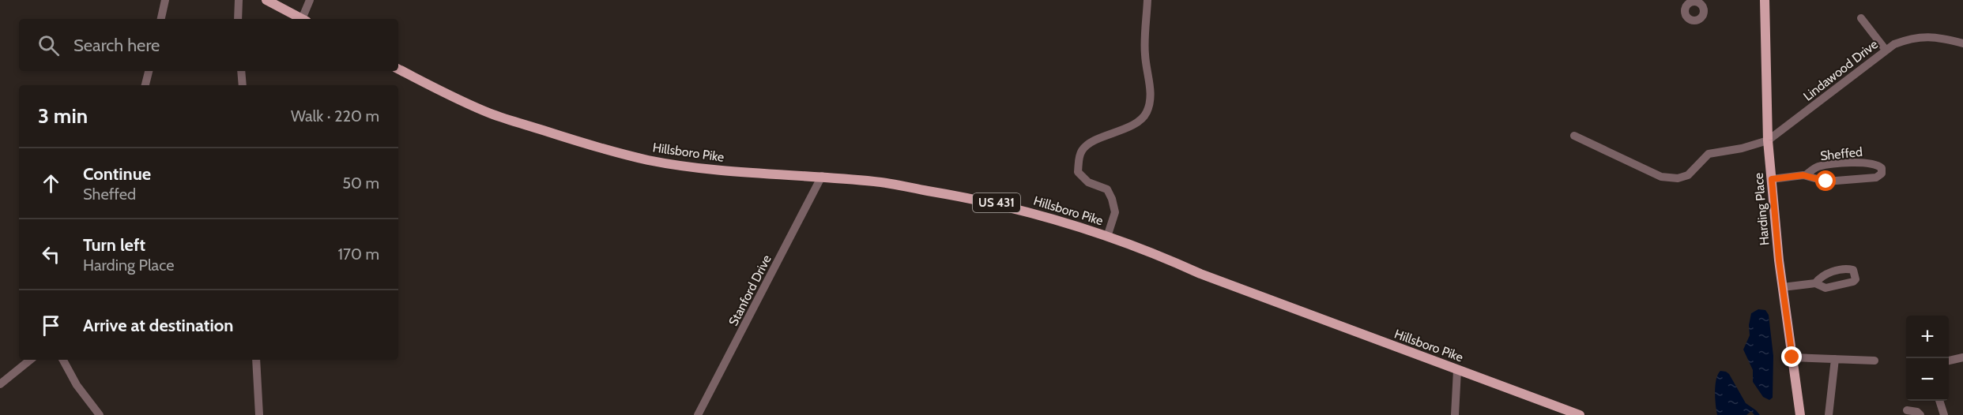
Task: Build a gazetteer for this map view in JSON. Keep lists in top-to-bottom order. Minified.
{"streets":{"main road":["Hillsboro Pike","US 431","Harding Place"],"street":["Lindawood Drive","Sheffed","Stanford Drive"]},"crossings":[["Lindawood Drive","Harding Place"],["Hillsboro Pike","Stanford Drive"],["Sheffed","Harding Place"]],"page":{"search":"Search here","heading":["3 min","Walk · 220 m"],"list":[["Continue","Sheffed","50 m"],["Turn left","Harding Place","170 m"],"Arrive at destination"],"map_buttons":["+","−"]}}
